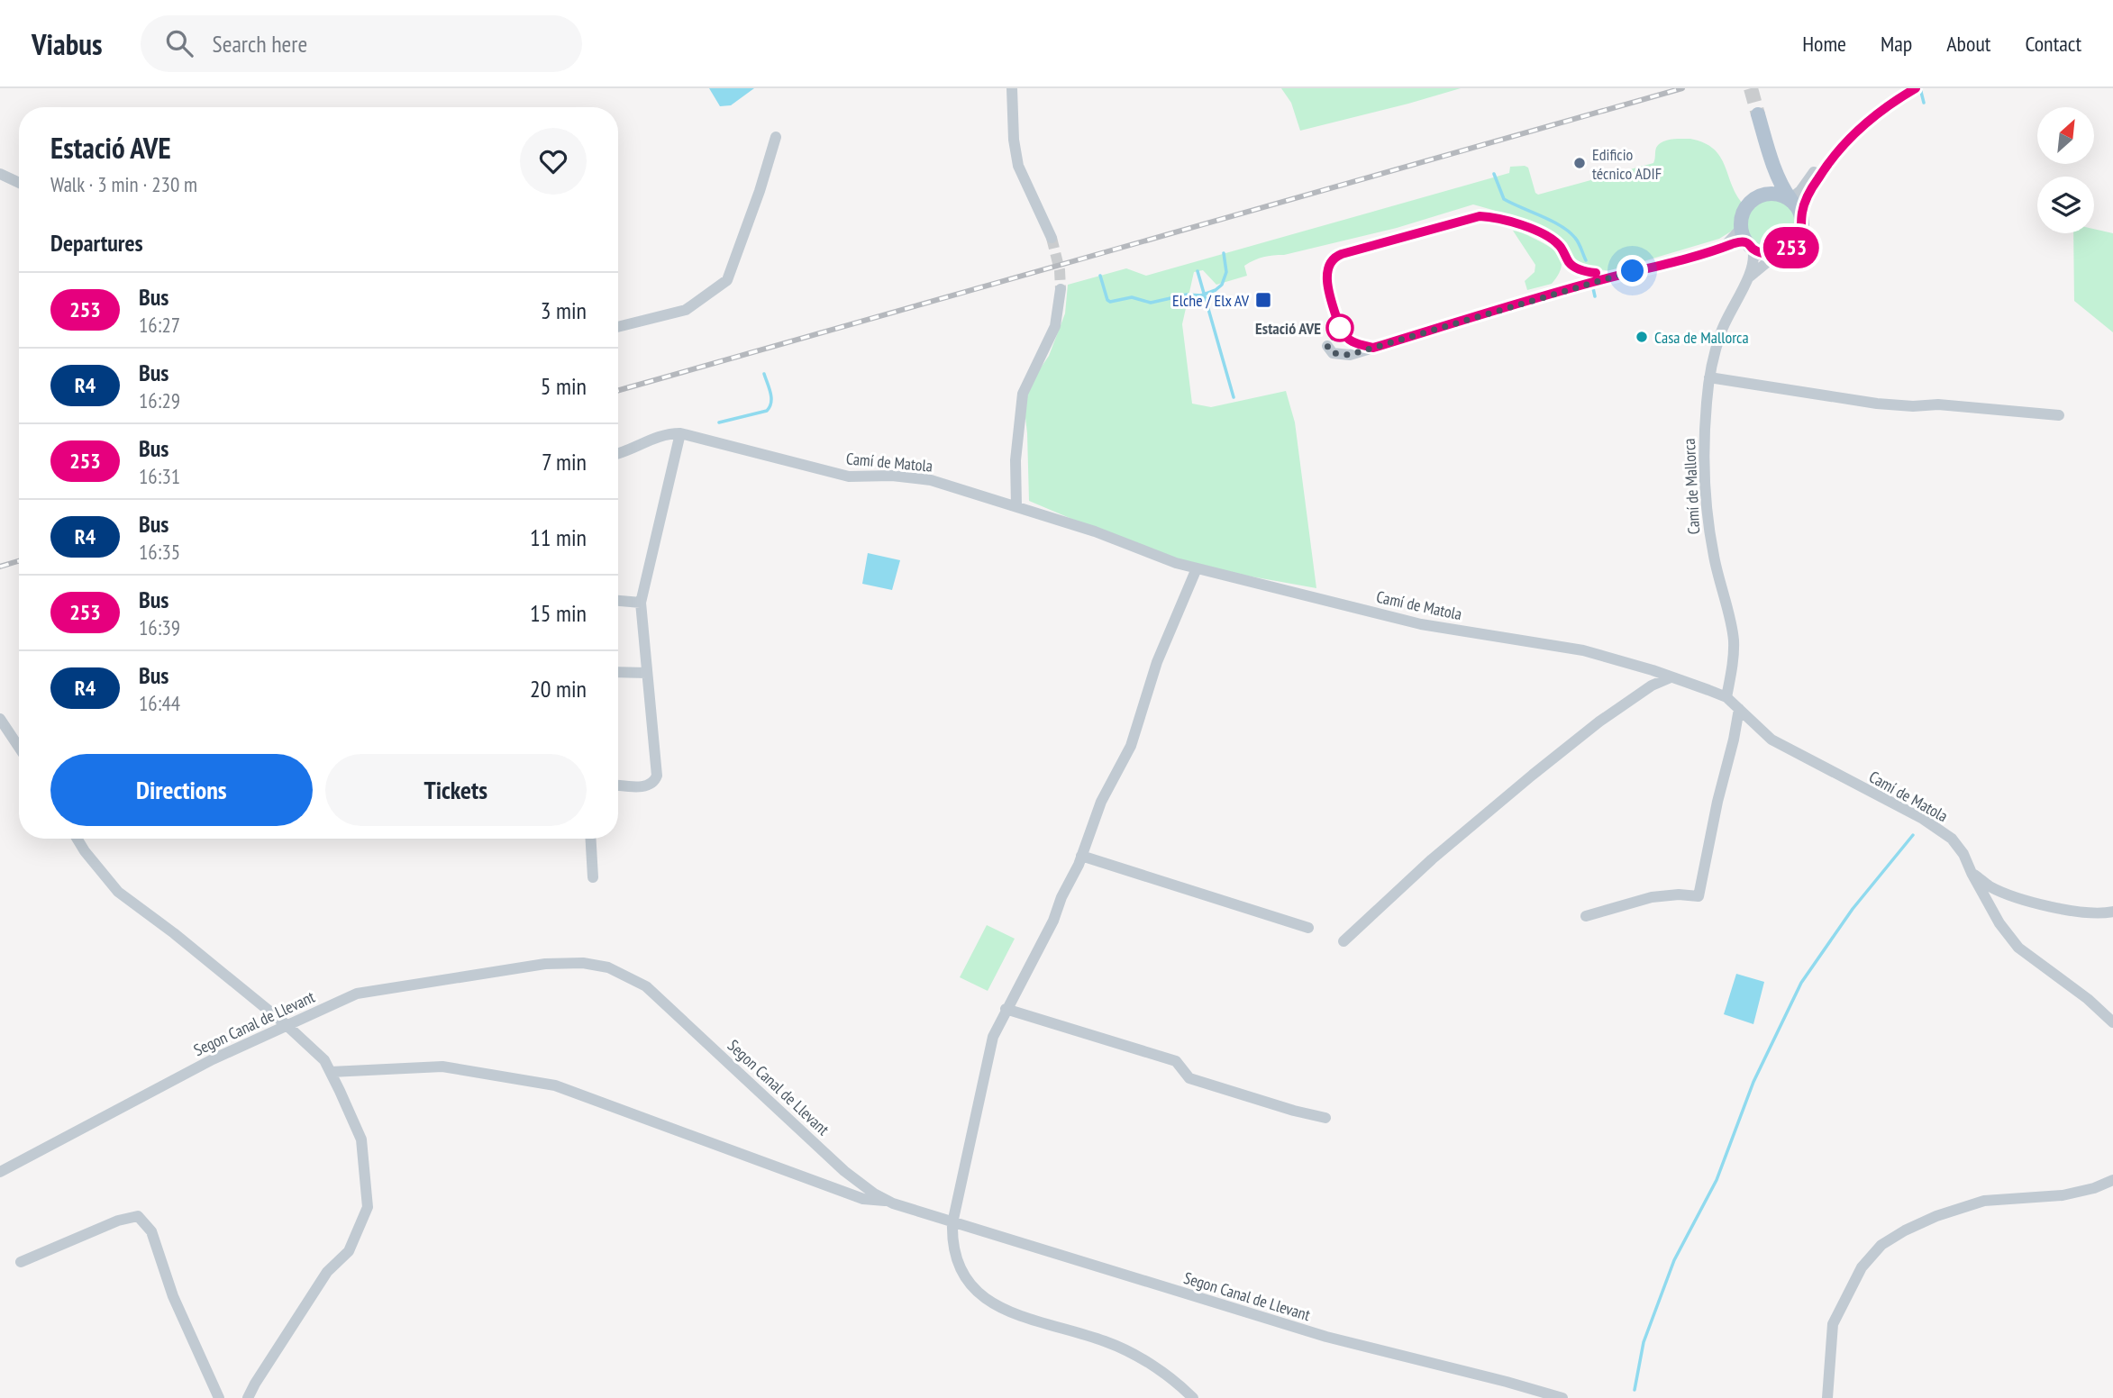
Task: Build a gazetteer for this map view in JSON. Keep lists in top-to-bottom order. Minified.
{"streets":{"street":["Camí de Matola","Camí de Mallorca","Segon Canal de Llevant"]},"crossings":[["Camí de Matola","Camí de Mallorca"]],"places":{"other":["Edificio técnico ADIF","Estació AVE","Casa de Mallorca"],"transit":["Elche / Elx AV"]},"lines":["bus line 253"],"north":"top right","page":{"header":"Viabus","search":"Search here","nav":["Home","Map","About","Contact"],"on_map":"253","heading":[["Estació AVE","Walk · 3 min · 230 m"],"Departures"],"list":[{"mark":"253","name":"Bus","note":"16:27","value":"3 min"},{"mark":"R4","name":"Bus","note":"16:29","value":"5 min"},{"mark":"253","name":"Bus","note":"16:31","value":"7 min"},{"mark":"R4","name":"Bus","note":"16:35","value":"11 min"},{"mark":"253","name":"Bus","note":"16:39","value":"15 min"},{"mark":"R4","name":"Bus","note":"16:44","value":"20 min"}],"buttons":["Directions","Tickets"]}}
